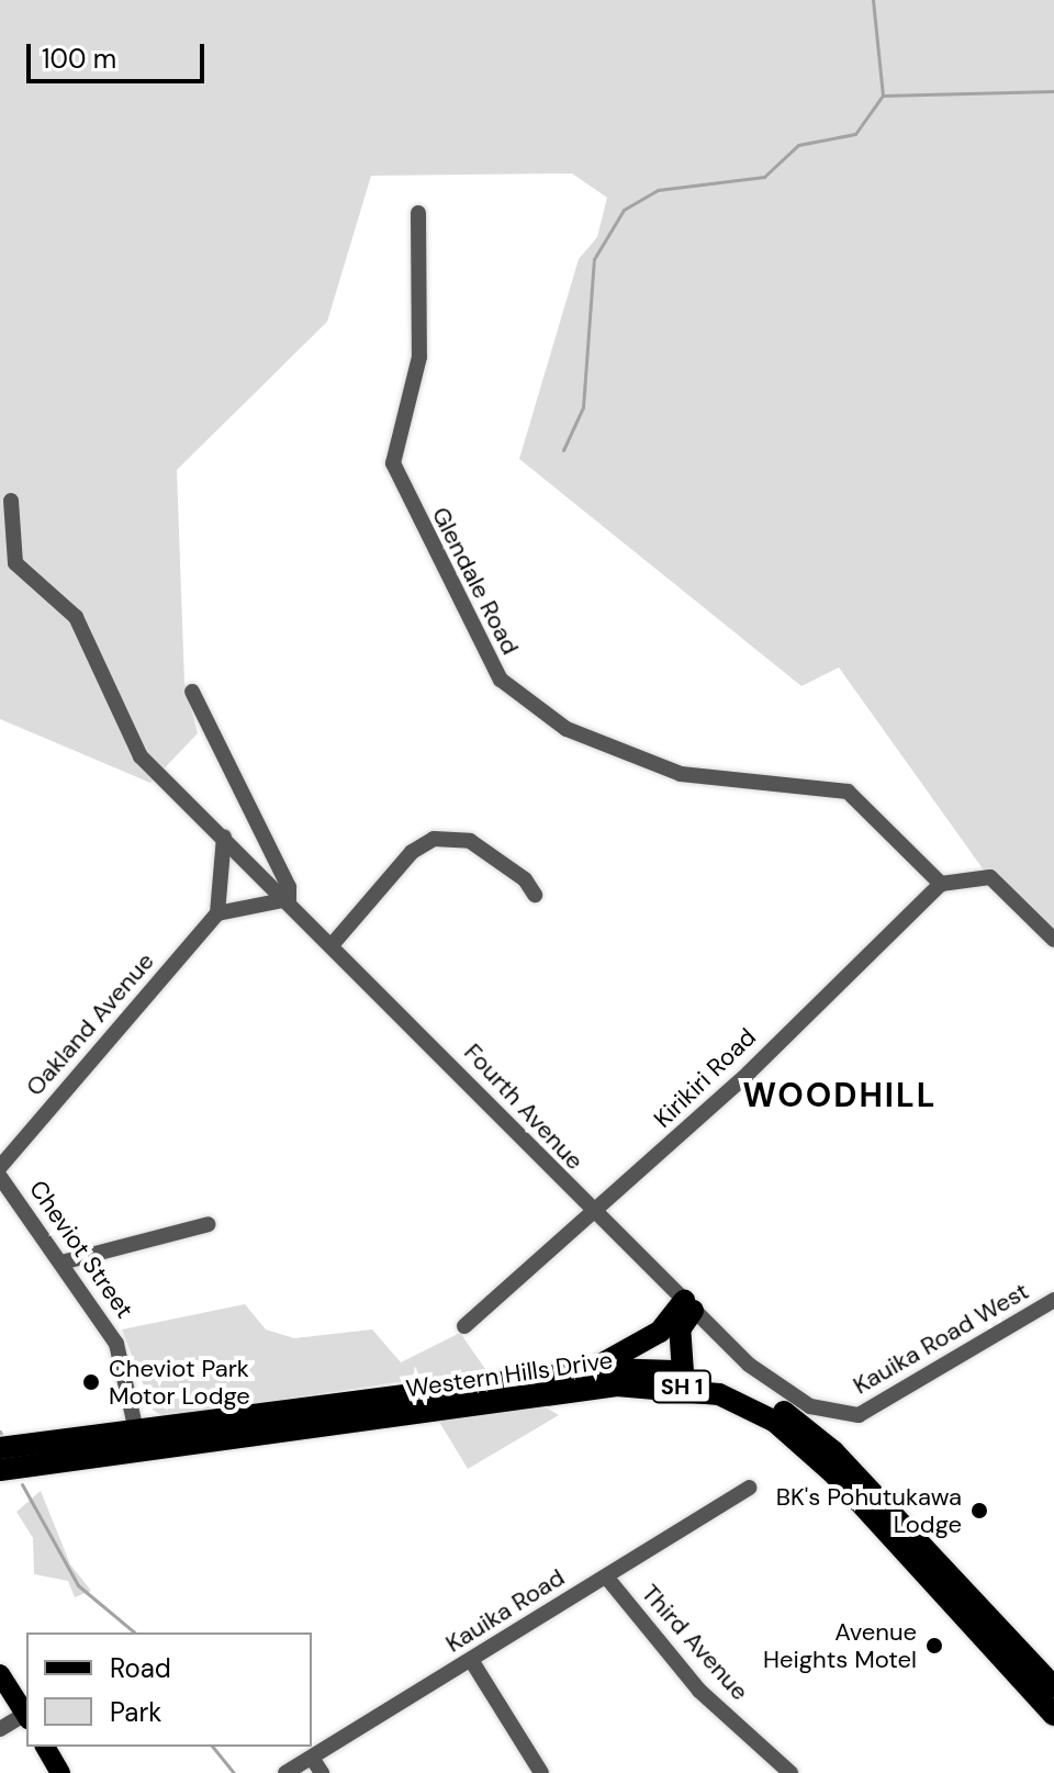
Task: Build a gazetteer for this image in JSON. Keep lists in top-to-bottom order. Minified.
{"streets":{"highway":["Western Hills Drive","SH 1"],"street":["Glendale Road","Oakland Avenue","Kirikiri Road","Fourth Avenue","Cheviot Street","Kauika Road West","Kauika Road","Third Avenue"]},"crossings":[["Glendale Road","Kirikiri Road"],["Kirikiri Road","Fourth Avenue"],["Fourth Avenue","Kauika Road West"],["Cheviot Street","Western Hills Drive"],["Kauika Road","Third Avenue"]],"districts":["WOODHILL"],"places":["Cheviot Park Motor Lodge","BK's Pohutukawa Lodge","Avenue Heights Motel"],"legend":["Road","Park"],"scale_bar":"100 m"}
